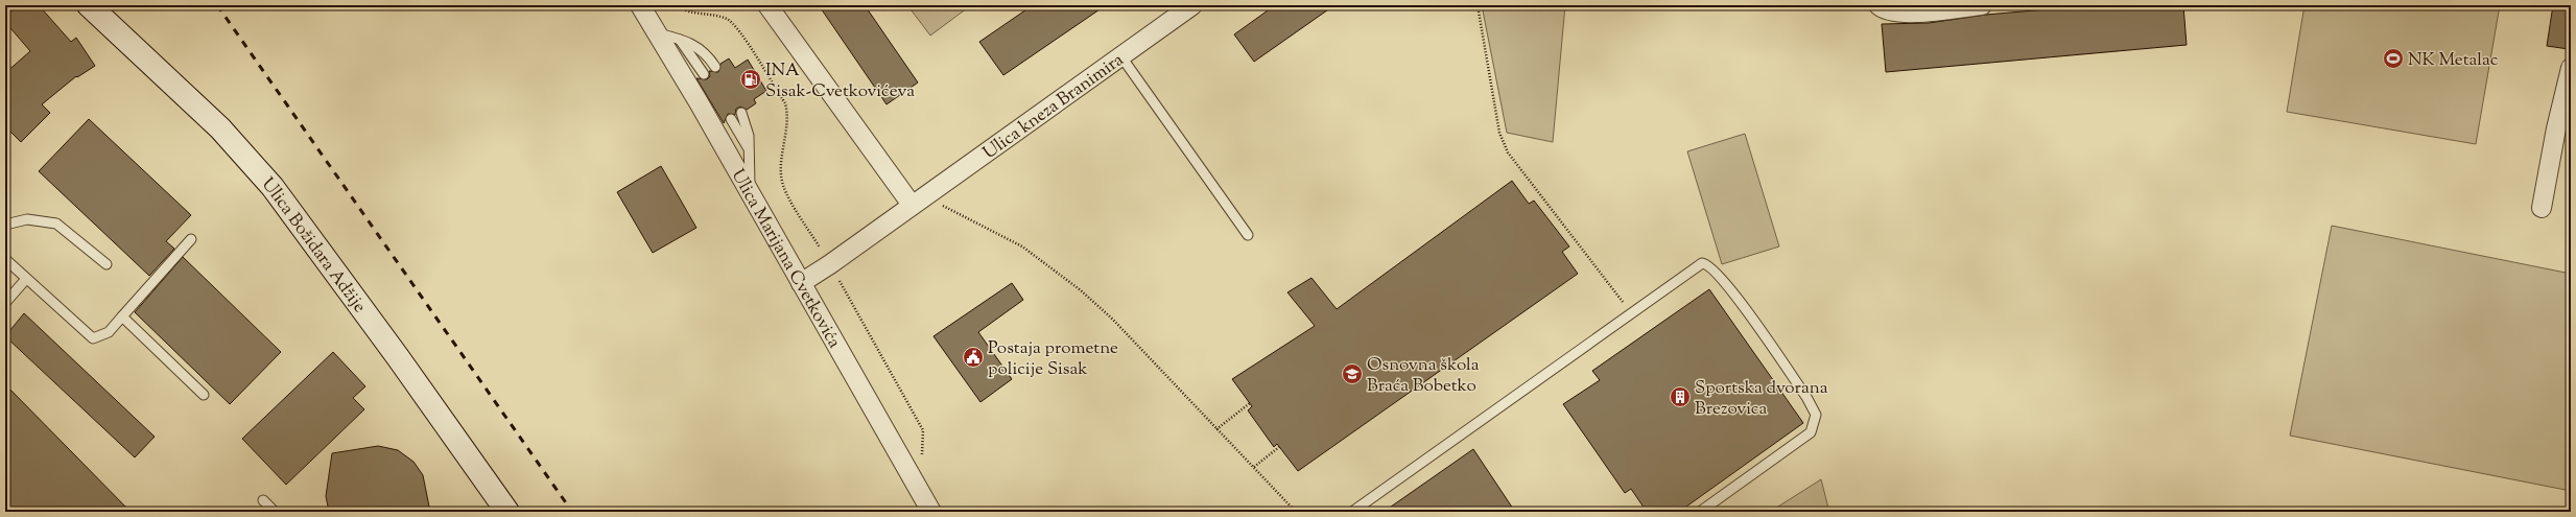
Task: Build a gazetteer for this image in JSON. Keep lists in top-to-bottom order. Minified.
{"streets":{"main road":["Ulica Božidara Adžije"],"street":["Ulica kneza Branimira","Ulica Marijana Cvetkovića"]},"crossings":[["Ulica kneza Branimira","Ulica Marijana Cvetkovića"]],"places":{"sports":["NK Metalac"],"fuel station":["INA Sisak-Cvetkovićeva"],"public building":["Postaja prometne policije Sisak"],"school or university":["Osnovna škola Braća Bobetko"],"building":["Sportska dvorana Brezovica"]}}
